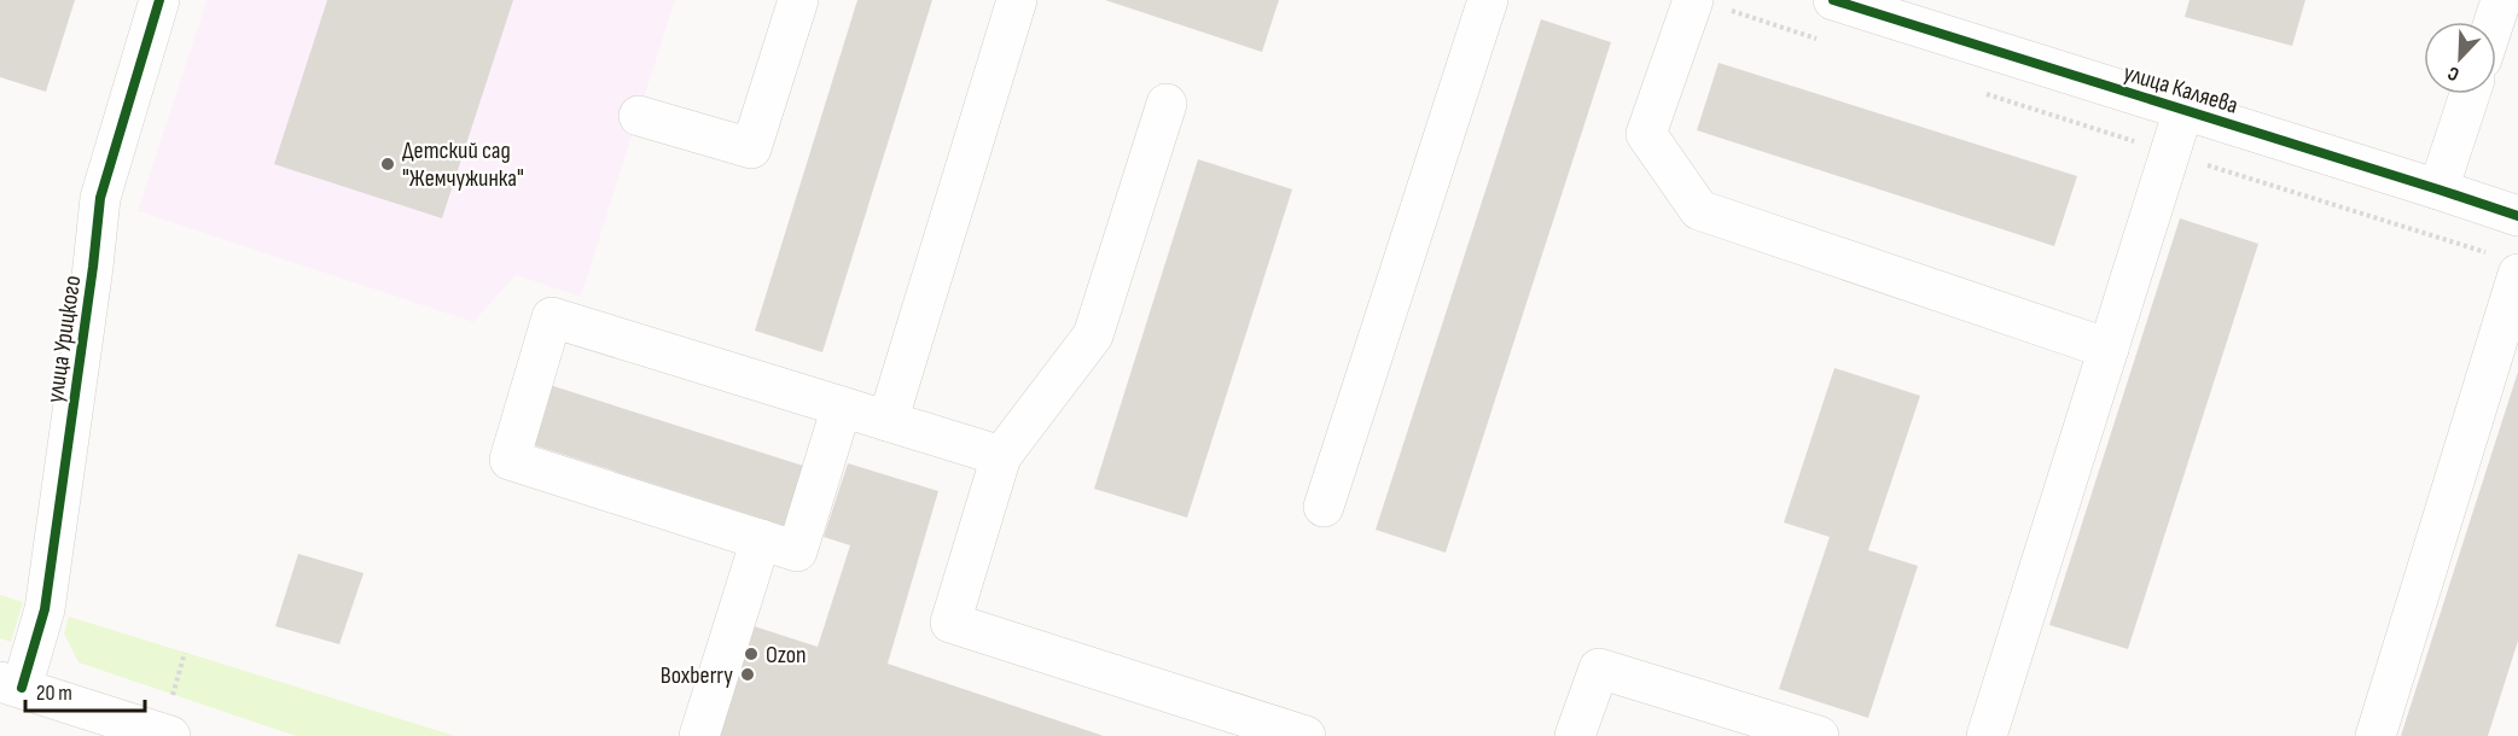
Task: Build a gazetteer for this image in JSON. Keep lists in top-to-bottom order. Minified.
{"streets":{"street":["улица Каляева","улица Урицкого"]},"places":["Детский сад \"Жемчужинка\"","Ozon","Boxberry"],"scale_bar":"20 m","north":"bottom left"}
